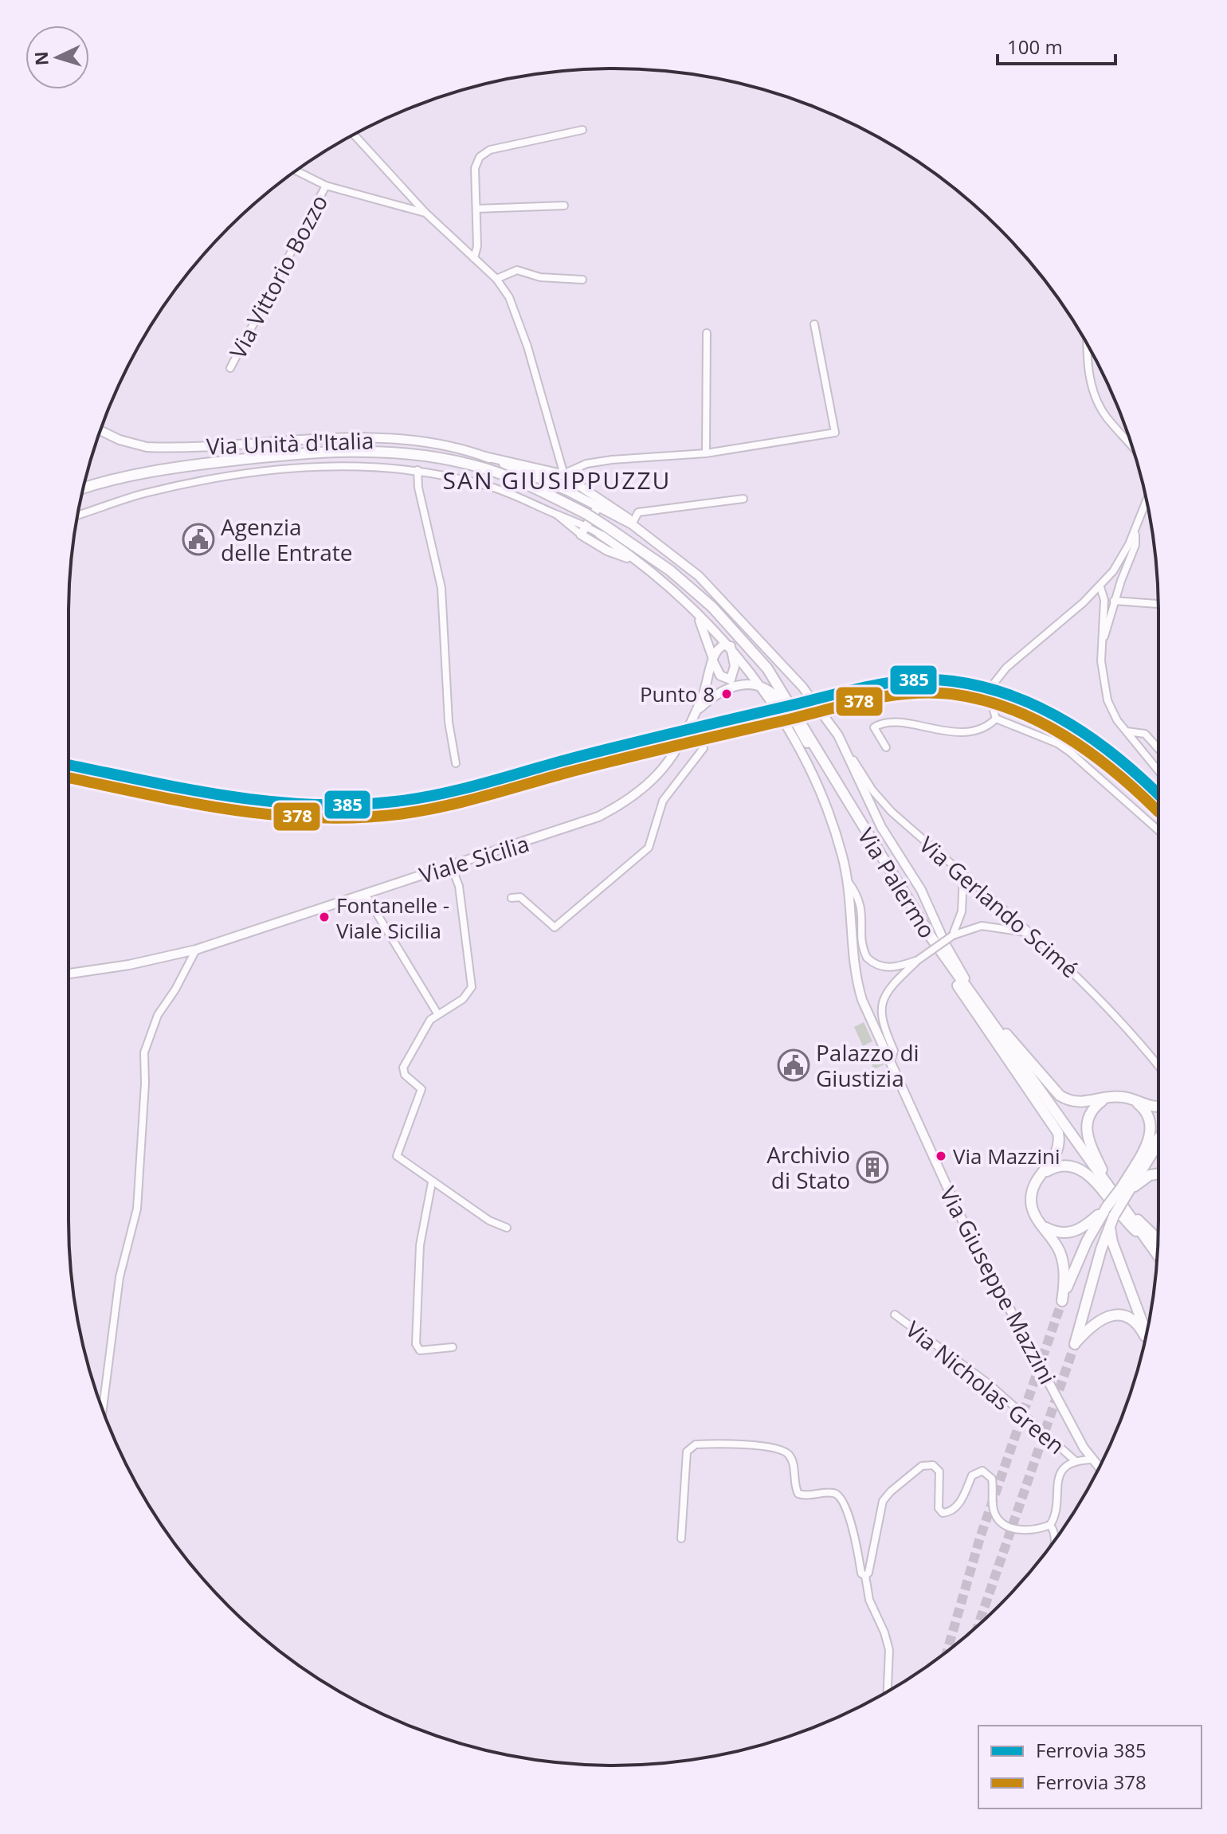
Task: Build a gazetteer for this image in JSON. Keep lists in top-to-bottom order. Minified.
{"streets":{"main road":["Via Palermo"],"street":["Via Vittorio Bozzo","Via Unità d'Italia","Viale Sicilia","Via Gerlando Scimé","Via Giuseppe Mazzini","Via Nicholas Green"]},"crossings":[["Via Unità d'Italia","Via Palermo"],["Via Unità d'Italia","Via Gerlando Scimé"],["Viale Sicilia","Via Giuseppe Mazzini"],["Via Palermo","Via Giuseppe Mazzini"]],"districts":["SAN GIUSIPPUZZU"],"places":{"public building":["Agenzia delle Entrate","Palazzo di Giustizia"],"other":["Punto 8","Fontanelle - Viale Sicilia","Via Mazzini"],"building":["Archivio di Stato"]},"lines":["rail line 385","rail line 378"],"legend":["Ferrovia 385","Ferrovia 378"],"scale_bar":"100 m","north":"left"}
